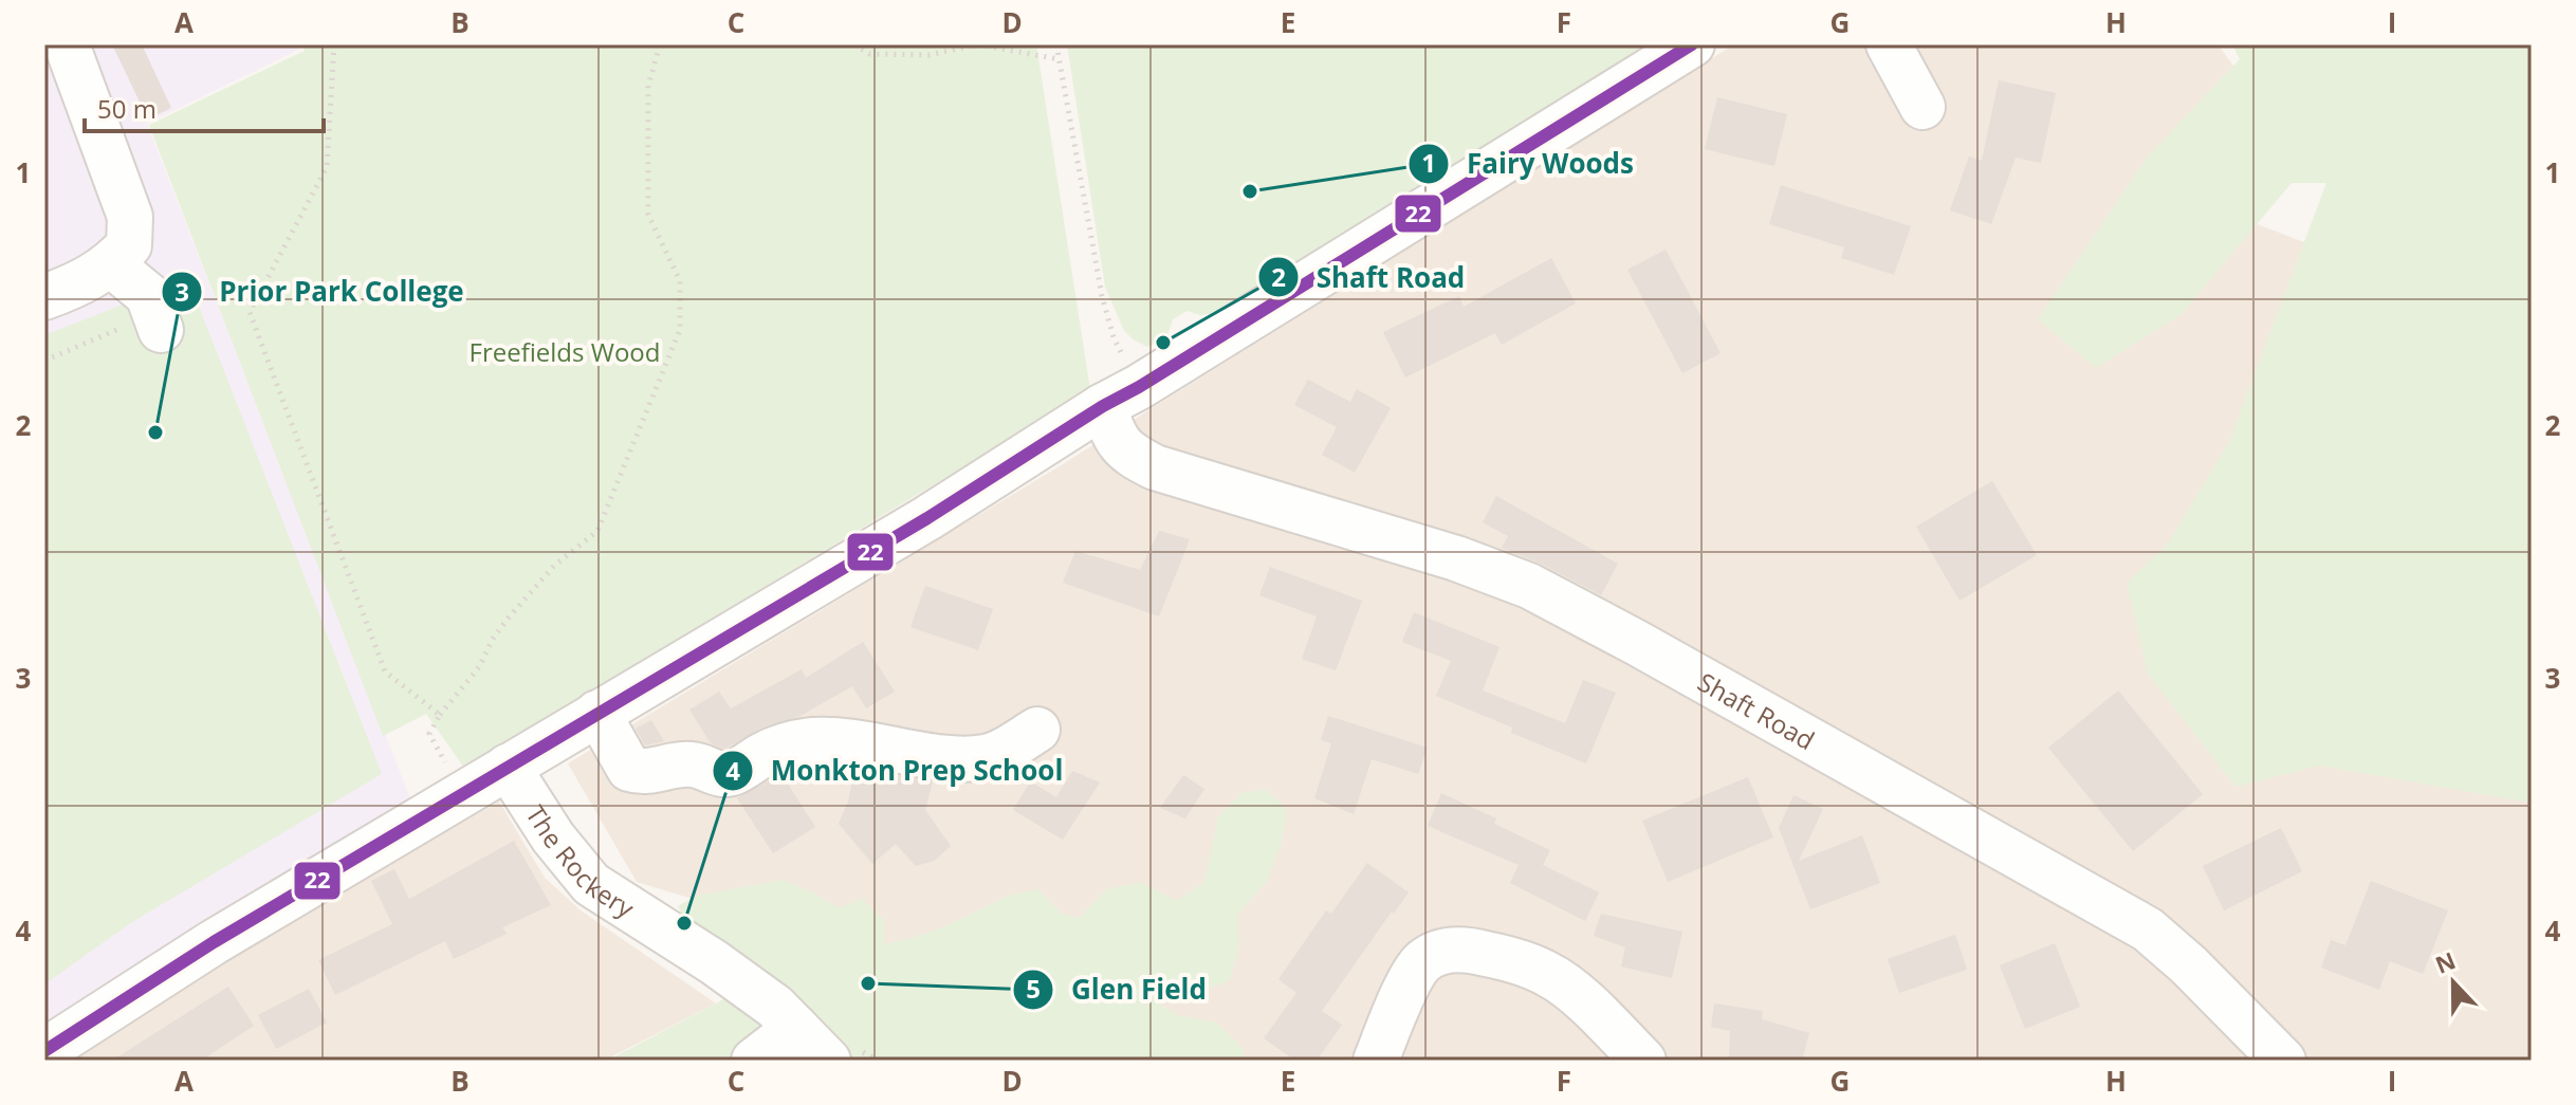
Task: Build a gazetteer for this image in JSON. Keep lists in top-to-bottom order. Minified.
{"streets":{"street":["Shaft Road","The Rockery"]},"parks":["Freefields Wood"],"places":["Fairy Woods","Shaft Road","Prior Park College","Monkton Prep School","Glen Field"],"lines":["transit line 22"],"scale_bar":"50 m","north":"top","grid":{"columns":["A","B","C","D","E","F","G","H","I"],"rows":["1","2","3","4"]}}
